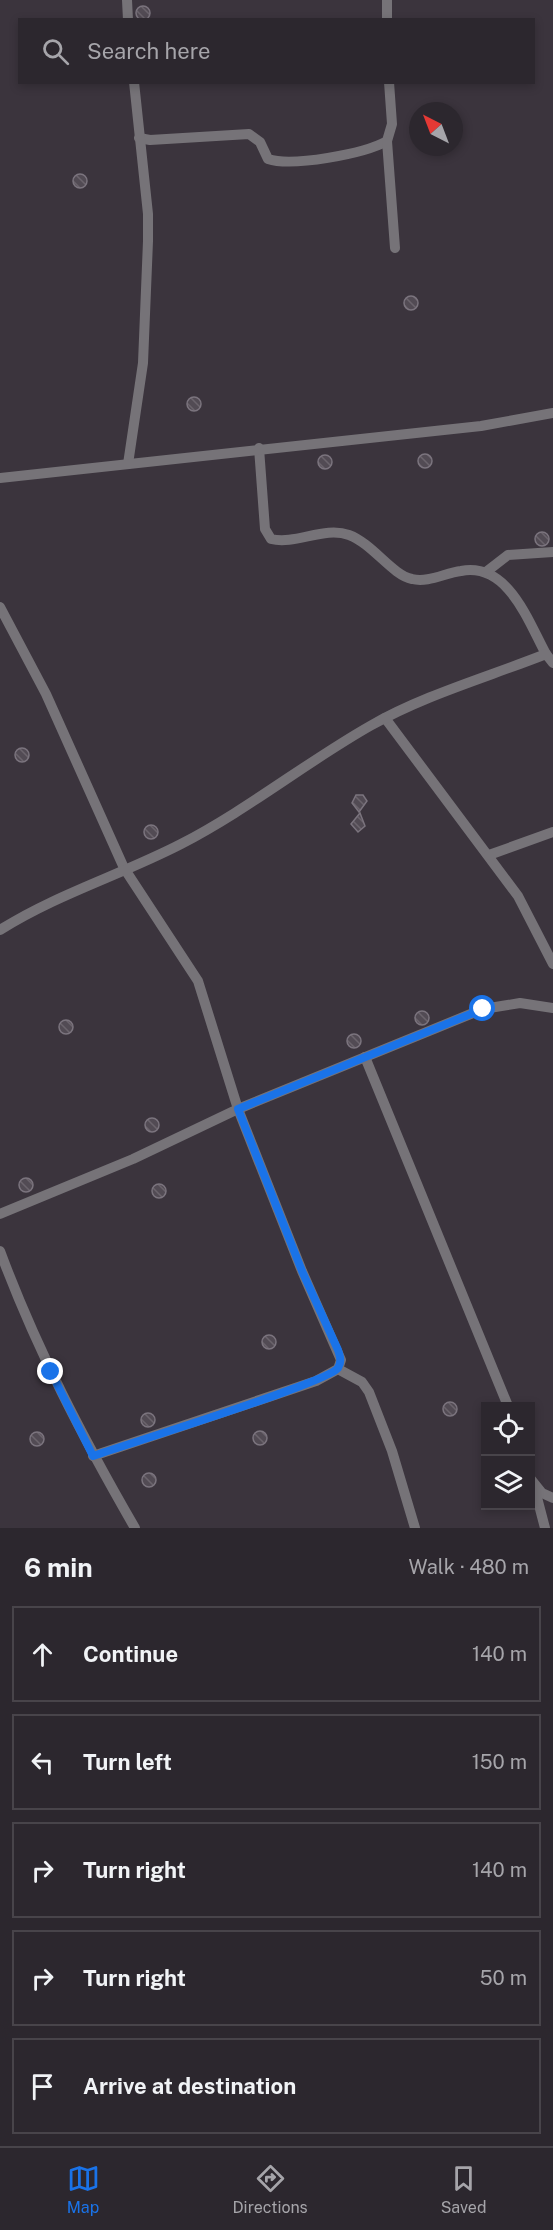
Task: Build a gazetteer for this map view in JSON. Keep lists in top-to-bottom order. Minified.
{"north":"top left","page":{"search":"Search here","heading":["6 min","Walk · 480 m"],"list":[["Continue","140 m"],["Turn left","150 m"],["Turn right","140 m"],["Turn right","50 m"],"Arrive at destination"],"nav":["Map","Directions","Saved"]}}
